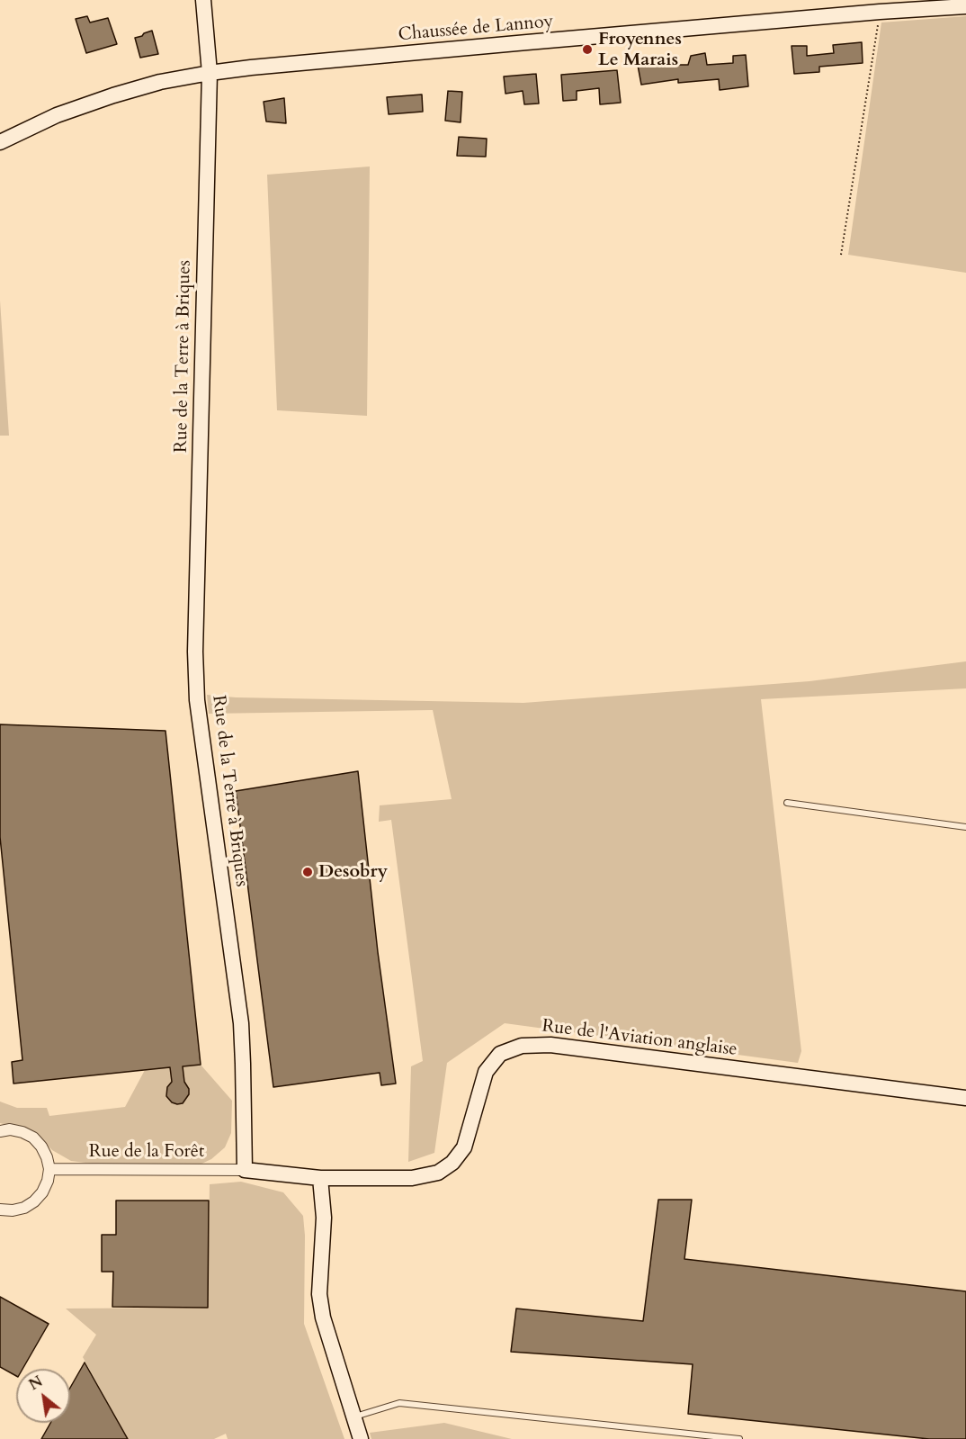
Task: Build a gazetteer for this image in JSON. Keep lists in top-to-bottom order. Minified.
{"streets":{"main road":["Chaussée de Lannoy","Rue de la Terre à Briques","Rue de l'Aviation anglaise"],"street":["Rue de la Forêt"]},"crossings":[["Chaussée de Lannoy","Rue de la Terre à Briques"],["Rue de la Terre à Briques","Rue de la Forêt"]],"places":["Froyennes Le Marais","Desobry"],"north":"top left"}
